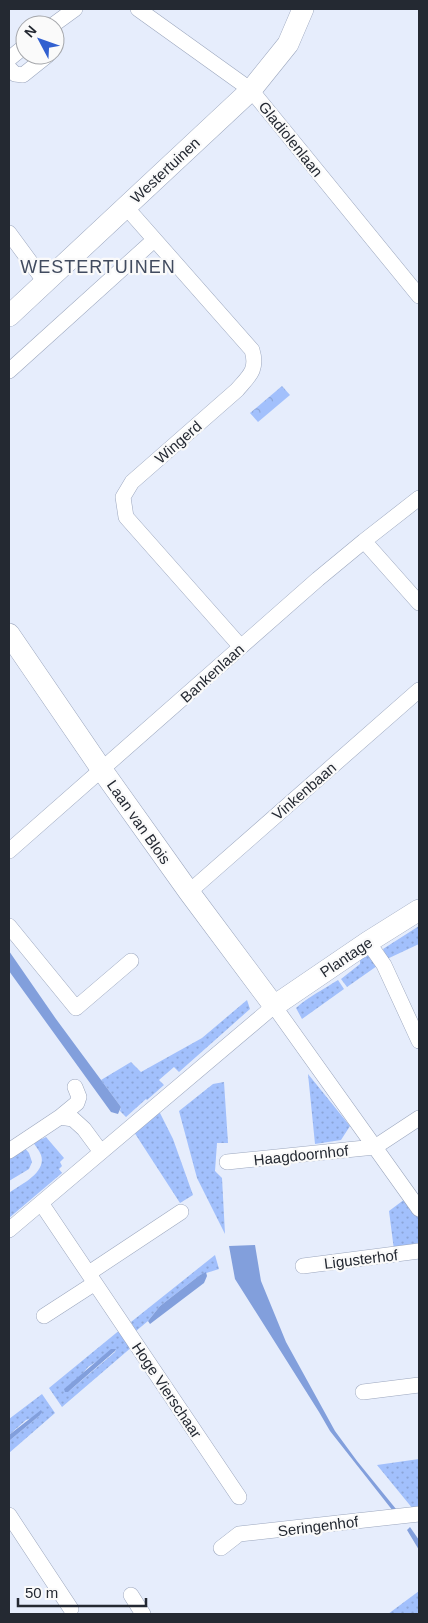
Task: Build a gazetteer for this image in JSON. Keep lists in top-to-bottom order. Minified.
{"streets":{"street":["Gladiolenlaan","Westertuinen","Wingerd","Bankenlaan","Vinkenbaan","Laan van Blois","Plantage","Haagdoornhof","Ligusterhof","Hoge Vierschaar","Seringenhof"]},"crossings":[["Gladiolenlaan","Westertuinen"],["Westertuinen","Wingerd"],["Wingerd","Bankenlaan"],["Bankenlaan","Laan van Blois"],["Vinkenbaan","Laan van Blois"],["Laan van Blois","Plantage"],["Laan van Blois","Haagdoornhof"]],"districts":["WESTERTUINEN"],"scale_bar":"50 m","north":"top left"}
